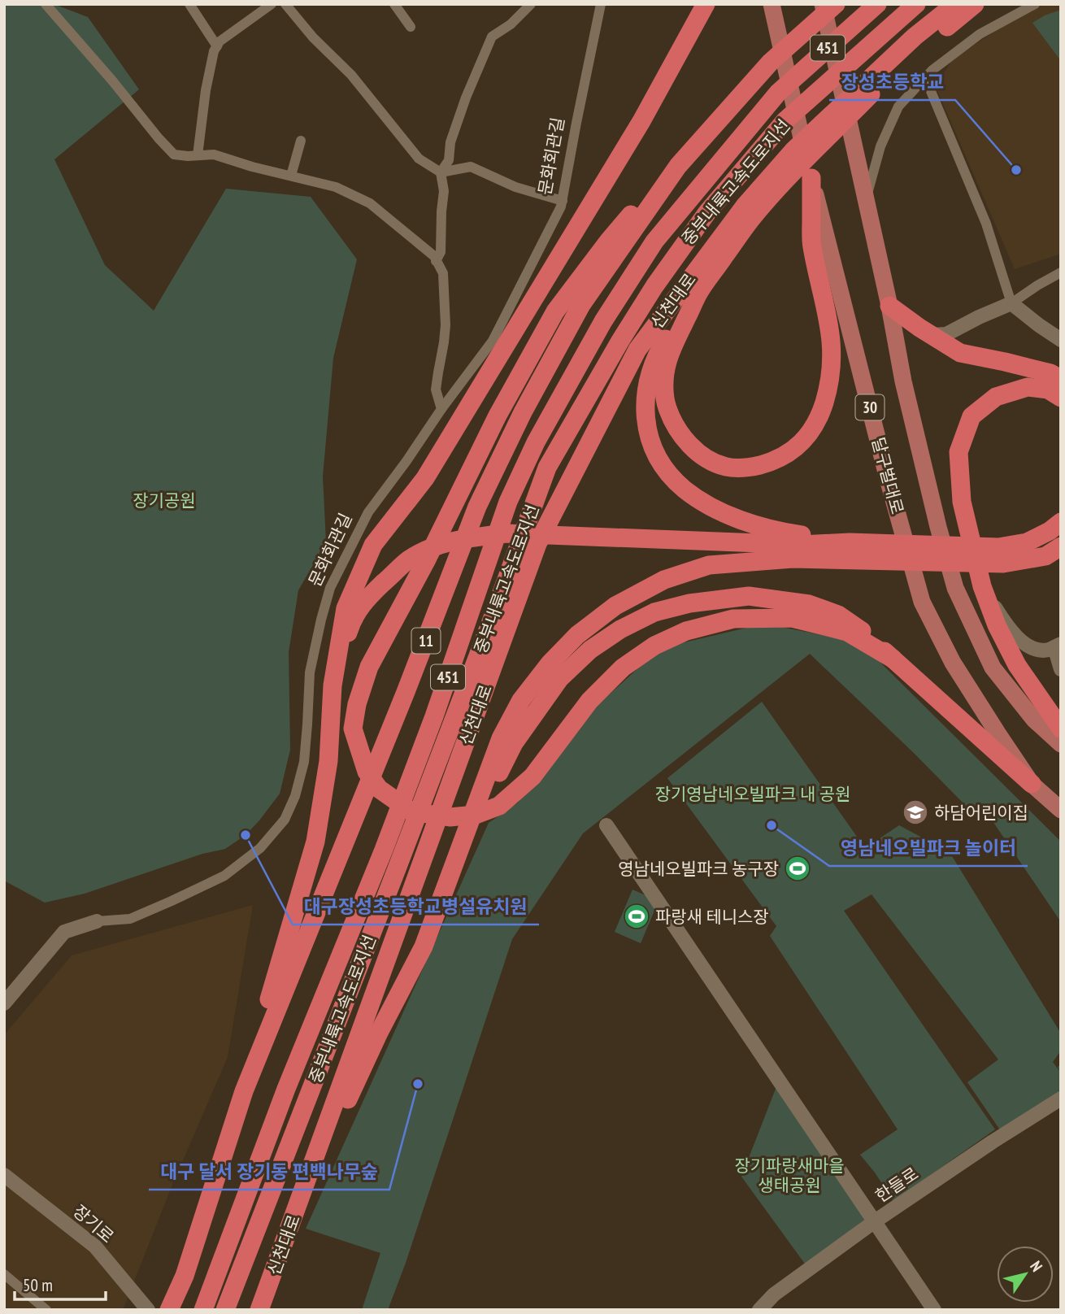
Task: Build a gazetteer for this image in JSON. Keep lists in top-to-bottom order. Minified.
{"streets":{"highway":["451","중부내륙고속도로지선","신천대로","11"],"main road":["30","달구벌대로"],"street":["문화회관길","한들로","장기로"]},"parks":["장기공원","장기영남네오빌파크 내 공원","장기파랑새마을 생태공원"],"places":{"other":["장성초등학교","영남네오빌파크 놀이터","대구장성초등학교병설유치원","대구 달서 장기동 편백나무숲"],"school or university":["하담어린이집"],"sports":["영남네오빌파크 농구장","파랑새 테니스장"]},"scale_bar":"50 m","north":"top right"}
